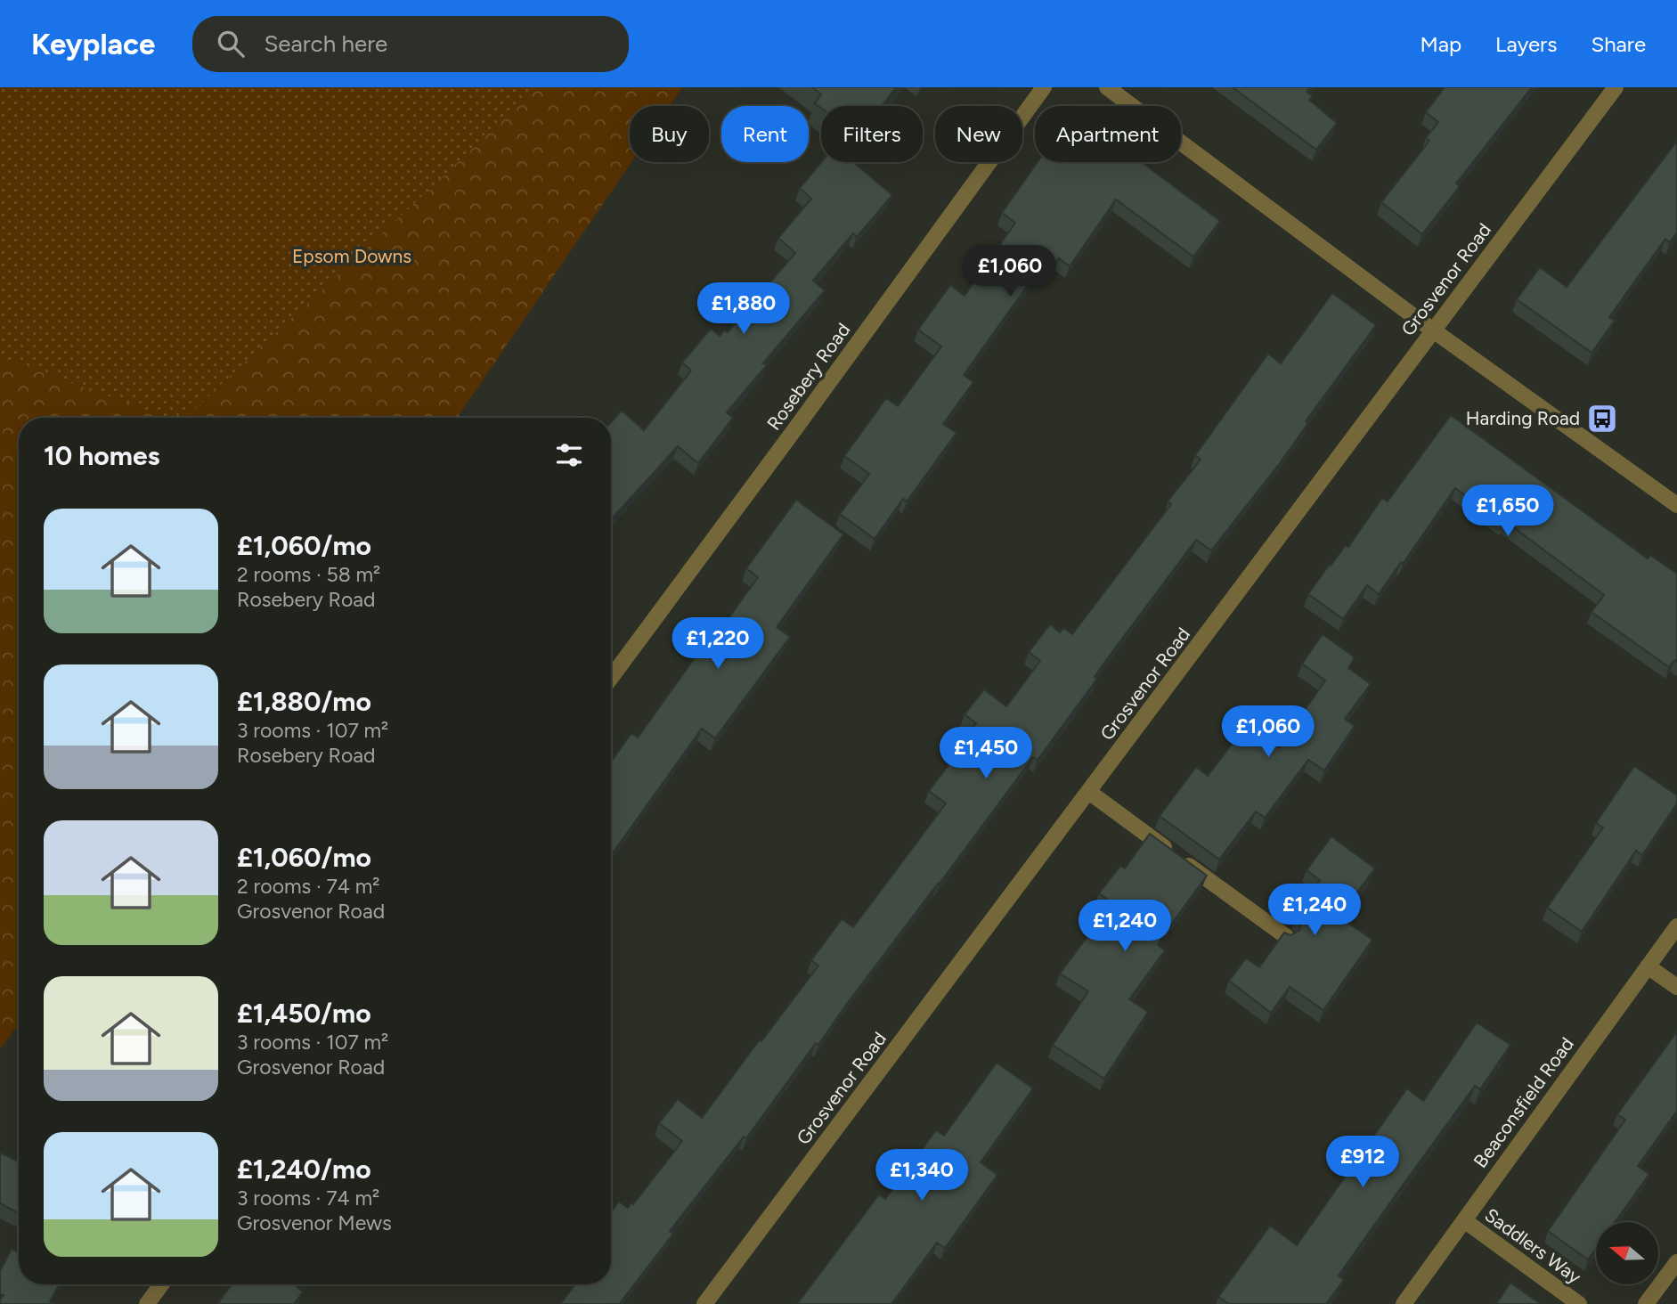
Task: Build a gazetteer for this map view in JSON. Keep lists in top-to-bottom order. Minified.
{"streets":{"street":["Grosvenor Road","Rosebery Road","Beaconsfield Road","Saddlers Way"]},"crossings":[["Beaconsfield Road","Saddlers Way"]],"parks":["Epsom Downs"],"places":{"bus stop":["Harding Road"]},"north":"left","page":{"header":"Keyplace","search":"Search here","nav":["Map","Layers","Share"],"chip":["Buy","Rent","Filters","New","Apartment"],"price":["£1,060","£1,880","£1,650","£1,220","£1,060","£1,450","£1,240","£1,240","£912","£1,340"],"heading":"10 homes","list":[{"name":"£1,060/mo","note":"2 rooms · 58 m² · Rosebery Road"},{"name":"£1,880/mo","note":"3 rooms · 107 m² · Rosebery Road"},{"name":"£1,060/mo","note":"2 rooms · 74 m² · Grosvenor Road"},{"name":"£1,450/mo","note":"3 rooms · 107 m² · Grosvenor Road"},{"name":"£1,240/mo","note":"3 rooms · 74 m² · Grosvenor Mews"}]}}
